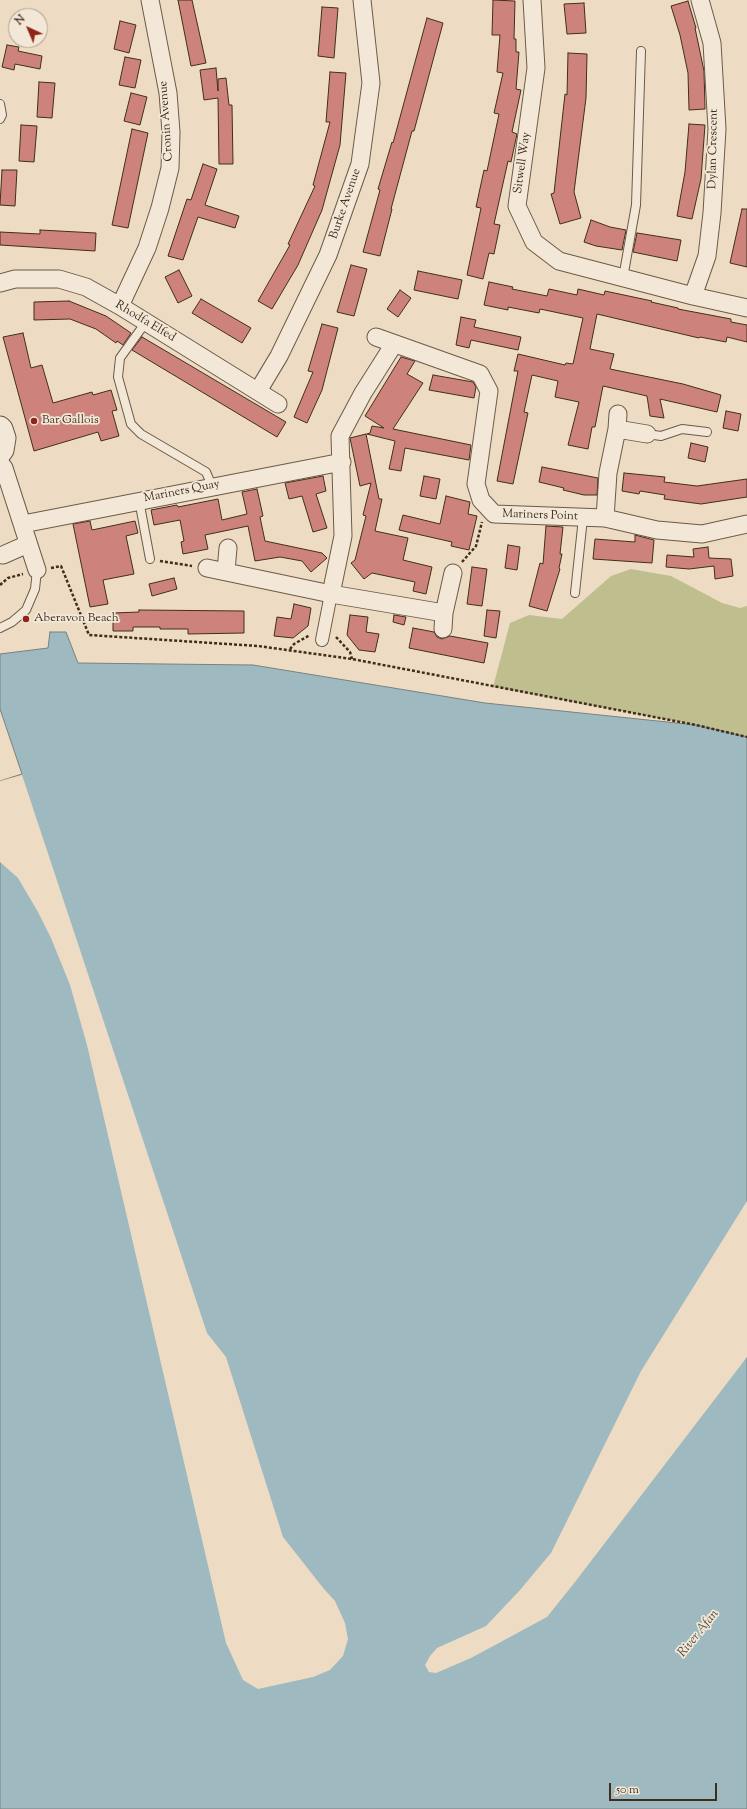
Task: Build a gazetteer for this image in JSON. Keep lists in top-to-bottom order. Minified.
{"streets":{"street":["Cronin Avenue","Dylan Crescent","Sitwell Way","Burke Avenue","Rhodfa Elfed","Mariners Quay","Mariners Point"]},"crossings":[["Cronin Avenue","Rhodfa Elfed"],["Dylan Crescent","Sitwell Way"],["Burke Avenue","Rhodfa Elfed"]],"water":["River Afan"],"places":["Bar Gallois","Aberavon Beach"],"scale_bar":"50 m","north":"top left"}
